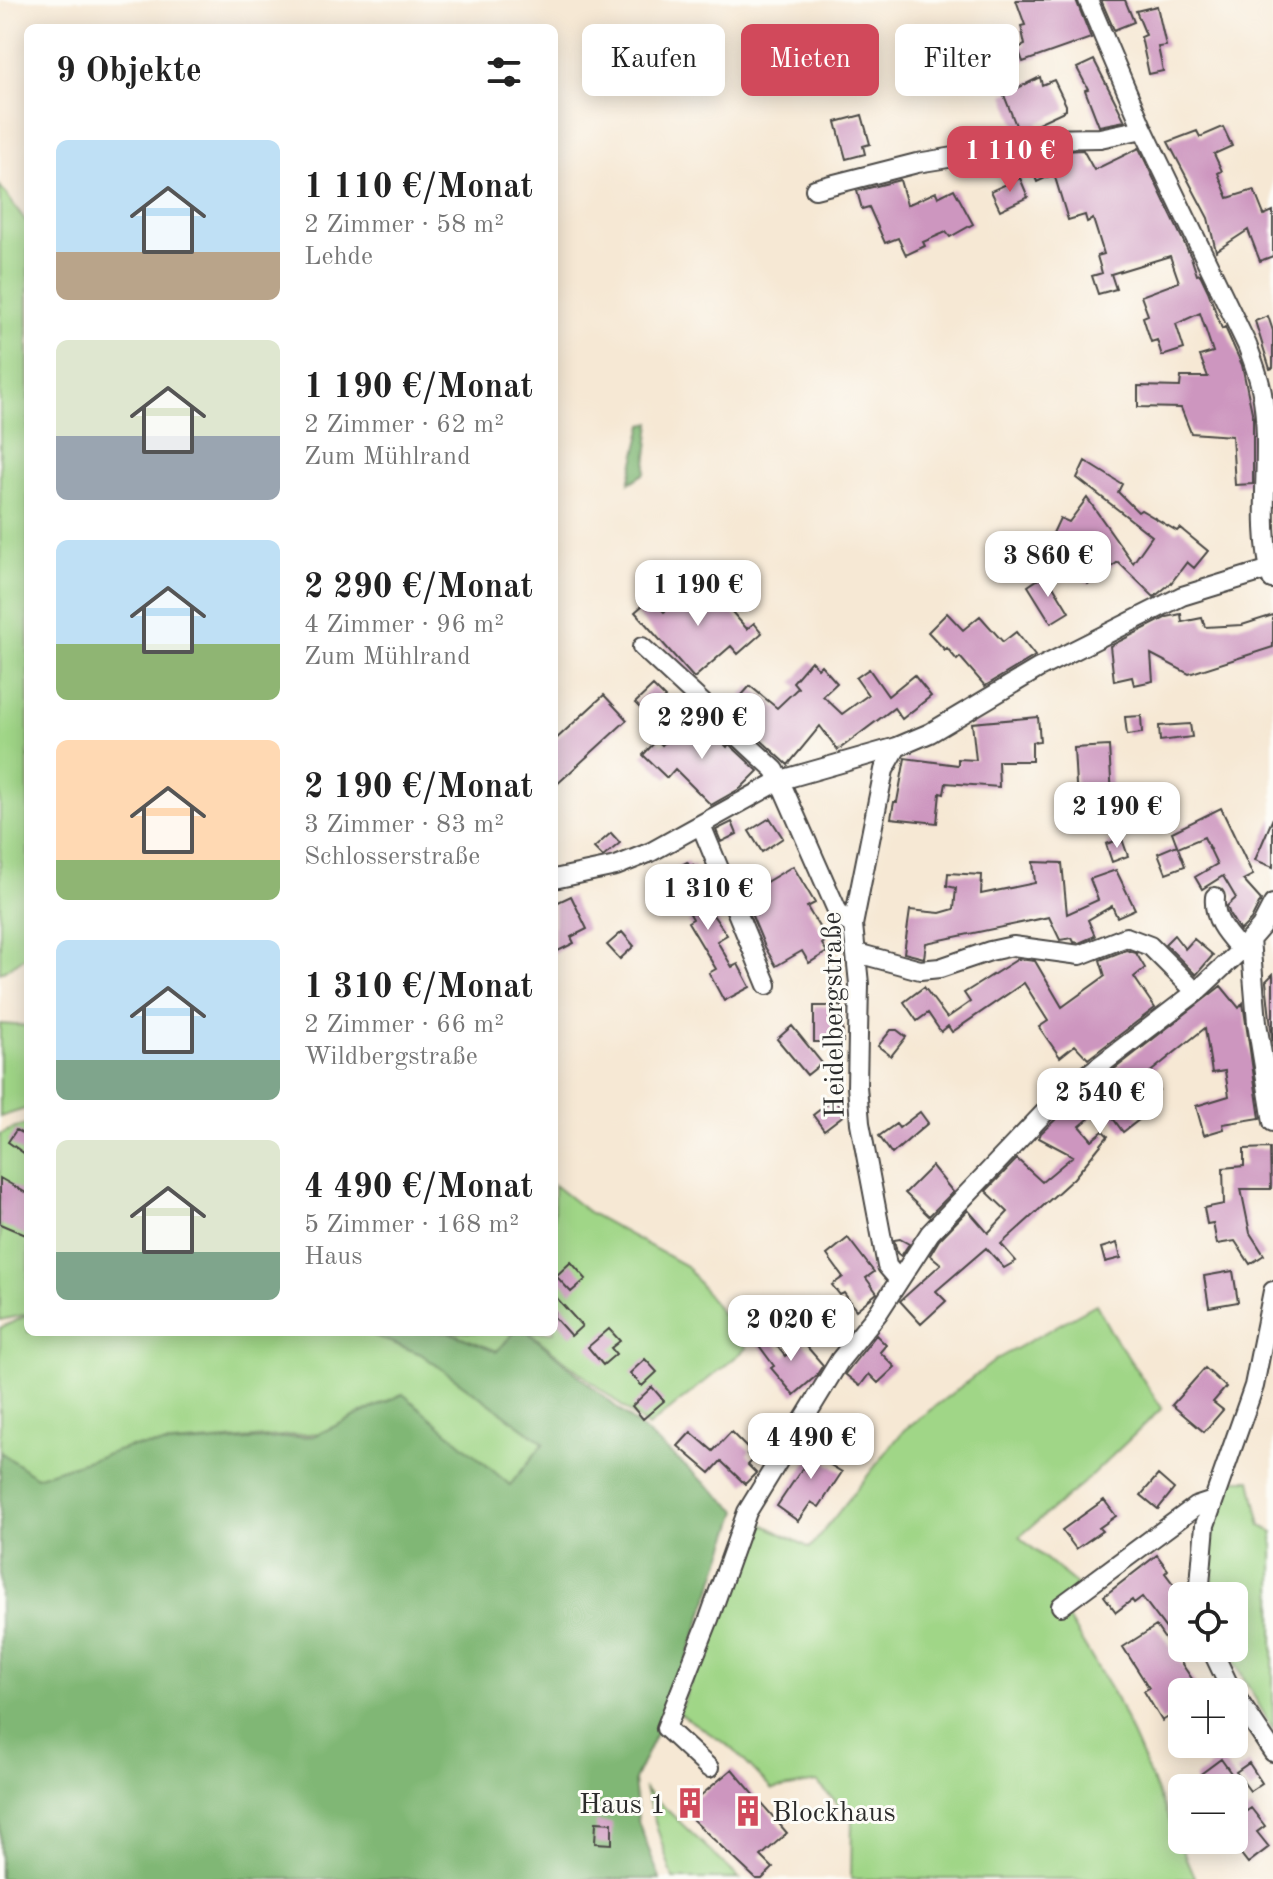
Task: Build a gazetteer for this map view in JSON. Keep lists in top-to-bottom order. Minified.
{"streets":{"street":["Heidelbergstraße"]},"places":{"building":["Haus 1","Blockhaus"]},"page":{"chip":["Kaufen","Mieten","Filter"],"heading":"9 Objekte","list":[{"name":"1 110 €/Monat","note":"2 Zimmer · 58 m² · Lehde"},{"name":"1 190 €/Monat","note":"2 Zimmer · 62 m² · Zum Mühlrand"},{"name":"2 290 €/Monat","note":"4 Zimmer · 96 m² · Zum Mühlrand"},{"name":"2 190 €/Monat","note":"3 Zimmer · 83 m² · Schlosserstraße"},{"name":"1 310 €/Monat","note":"2 Zimmer · 66 m² · Wildbergstraße"},{"name":"4 490 €/Monat","note":"5 Zimmer · 168 m² · Haus"}],"price":["1 110 €","3 860 €","1 190 €","2 290 €","2 190 €","1 310 €","2 540 €","2 020 €","4 490 €"],"map_buttons":["+","−"]}}
